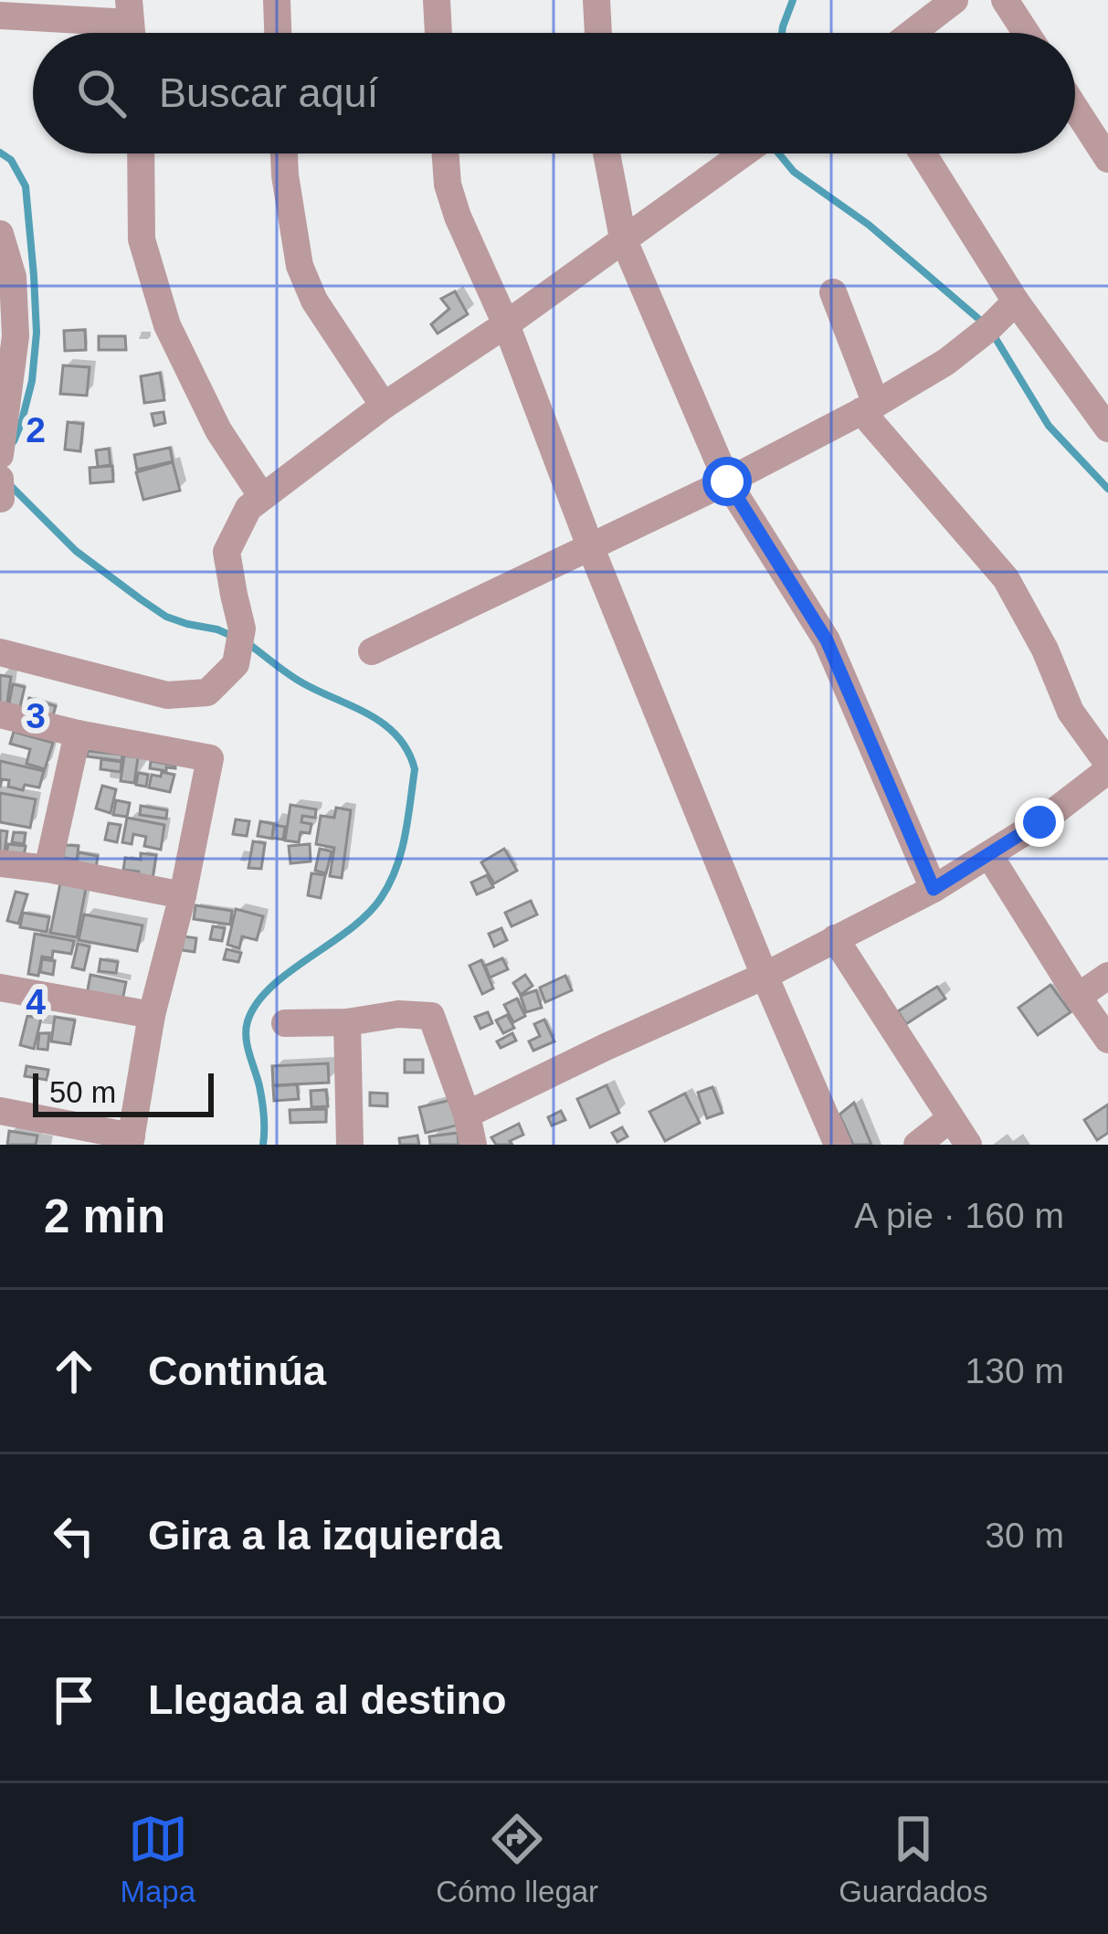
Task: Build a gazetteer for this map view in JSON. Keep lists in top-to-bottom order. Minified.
{"scale_bar":"50 m","page":{"search":"Buscar aquí","scale":"50 m","heading":["2 min","A pie · 160 m"],"list":[["Continúa","130 m"],["Gira a la izquierda","30 m"],"Llegada al destino"],"nav":["Mapa","Cómo llegar","Guardados"]},"grid":{"rows":["2","3","4"]}}
